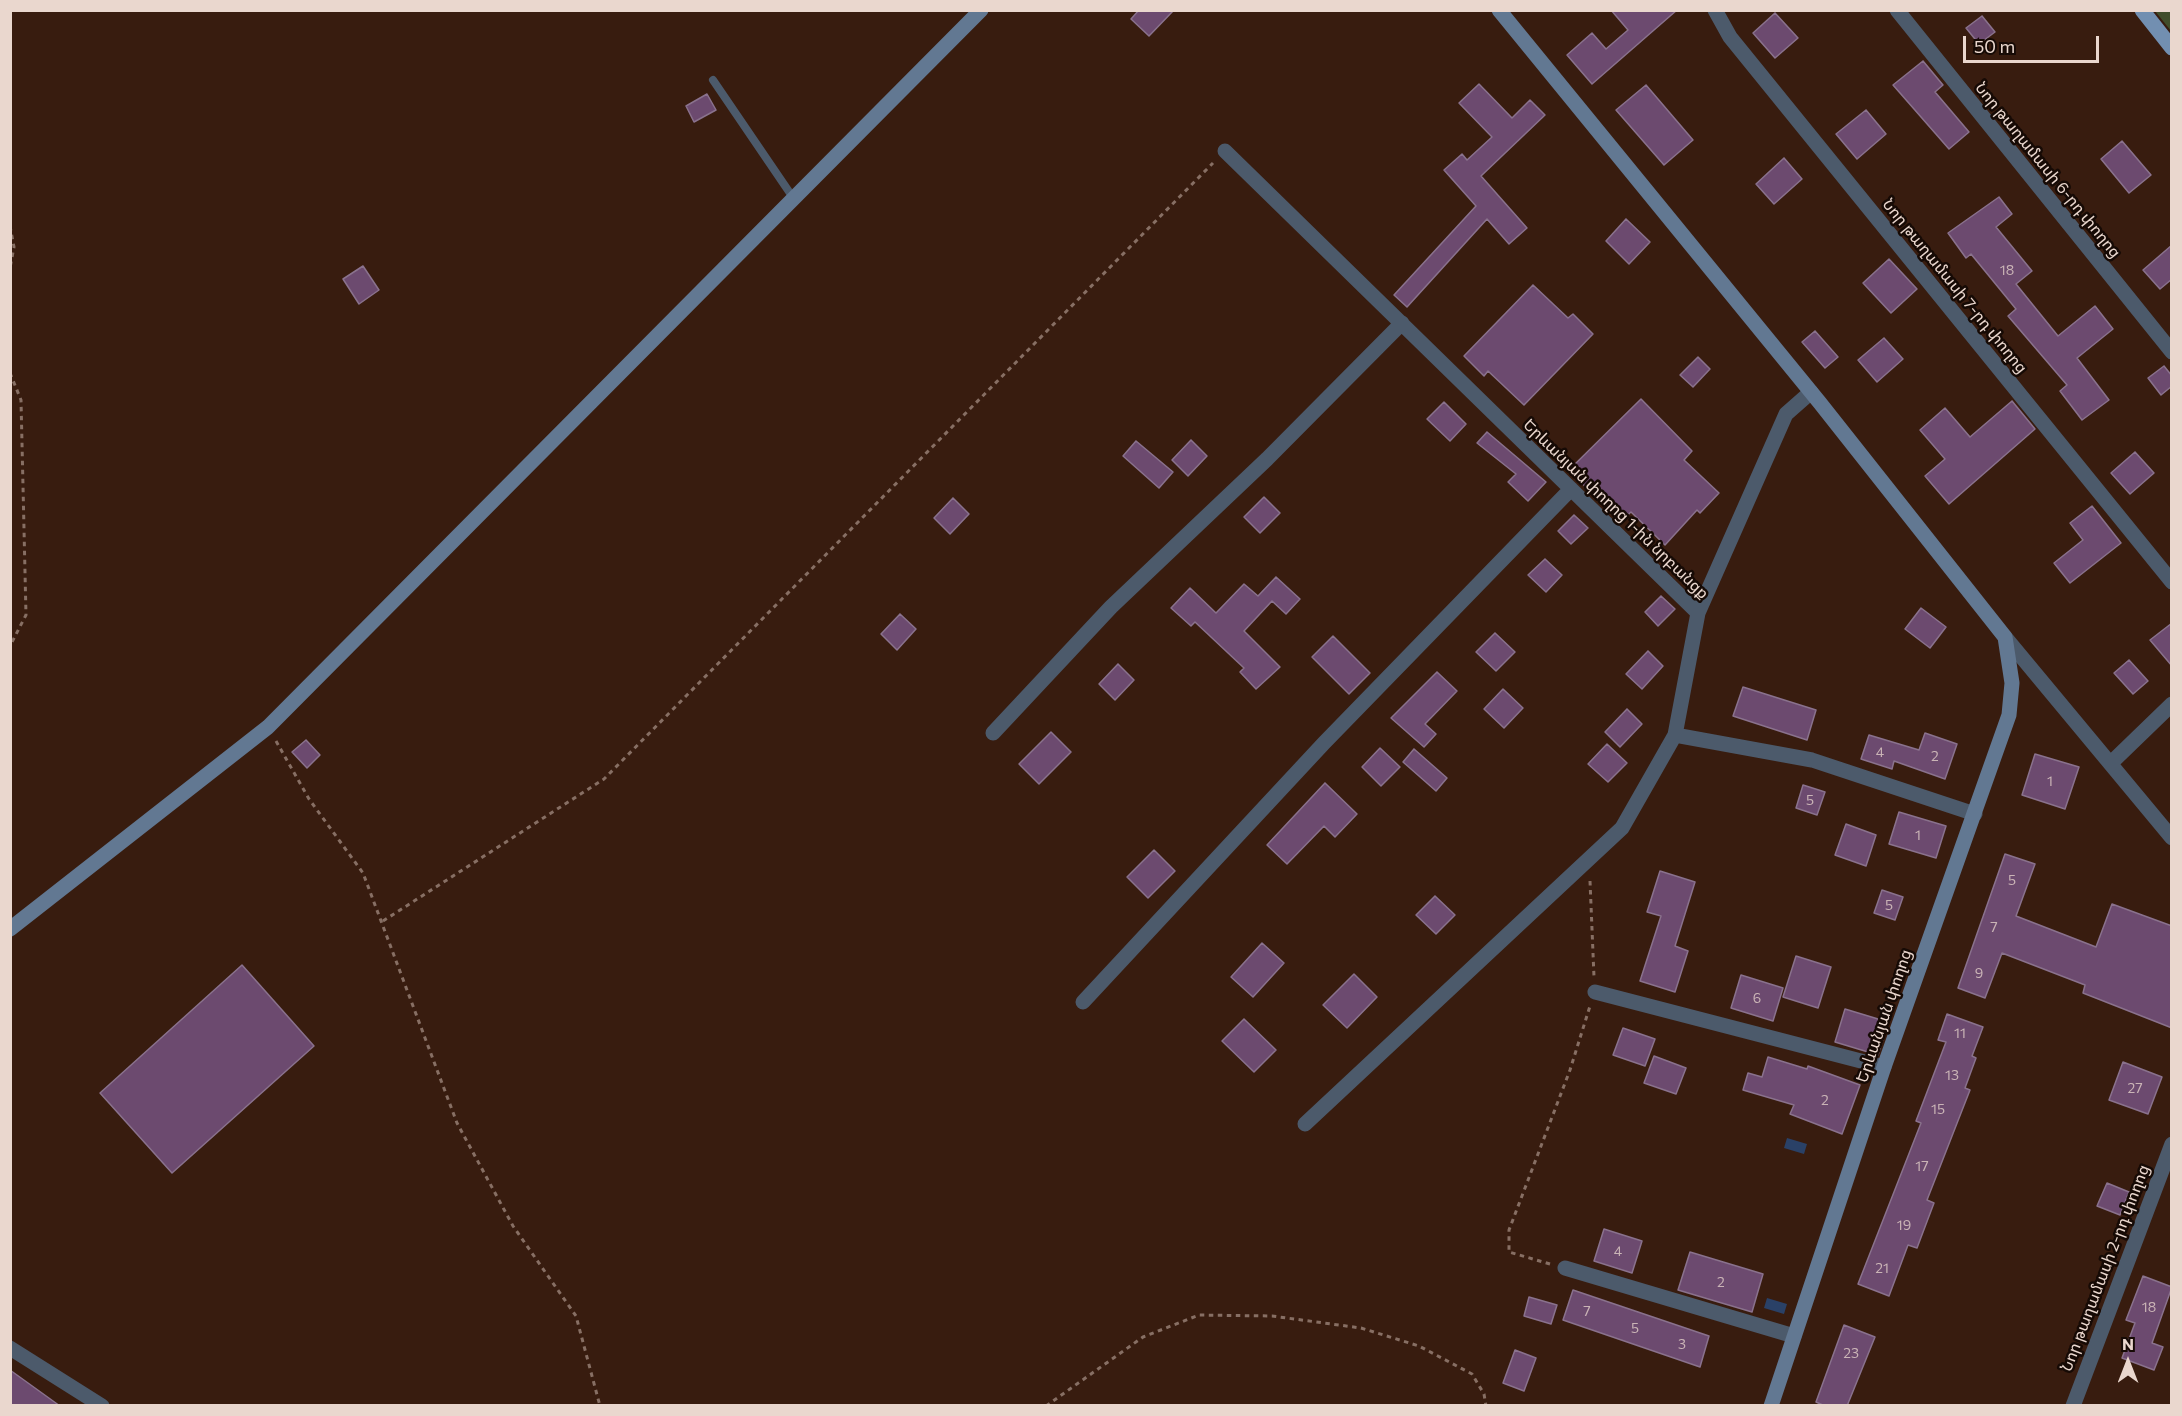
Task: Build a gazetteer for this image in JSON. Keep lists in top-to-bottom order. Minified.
{"streets":{"main road":["Երևանյան փողոց"],"street":["Նոր թաղամասի 6-րդ փողոց","Նոր թաղամասի 7-րդ փողոց","Երևանյան փողոց 1-ին նրբանցք","Նոր թաղամասի 2-րդ փողոց"]},"house_numbers":["18","4","2","1","5","1","5","5","7","9","6","11","13","27","2","15","17","19","4","21","2","18","7","5","3","23"],"scale_bar":"50 m","north":"top"}
